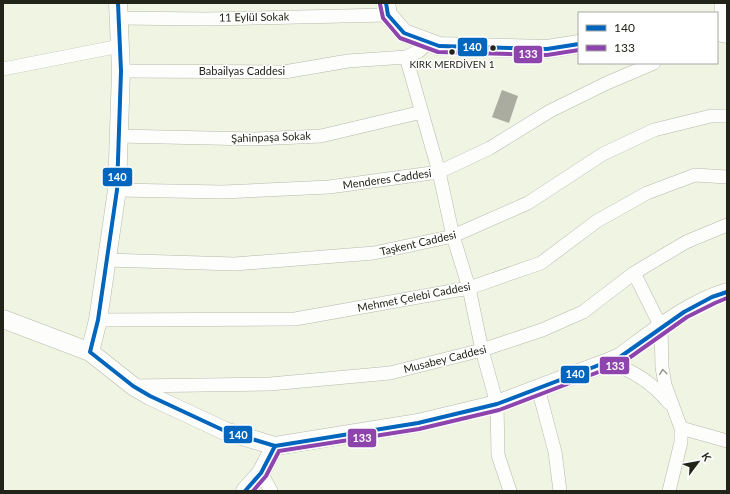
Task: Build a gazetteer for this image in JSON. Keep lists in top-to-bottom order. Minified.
{"streets":{"street":["11 Eylül Sokak","Babailyas Caddesi","Şahinpaşa Sokak","Menderes Caddesi","Taşkent Caddesi","Mehmet Çelebi Caddesi","Musabey Caddesi"]},"places":["KIRK MERDİVEN 1"],"lines":["transit line 140","transit line 133"],"legend":["140","133"],"north":"top right"}
